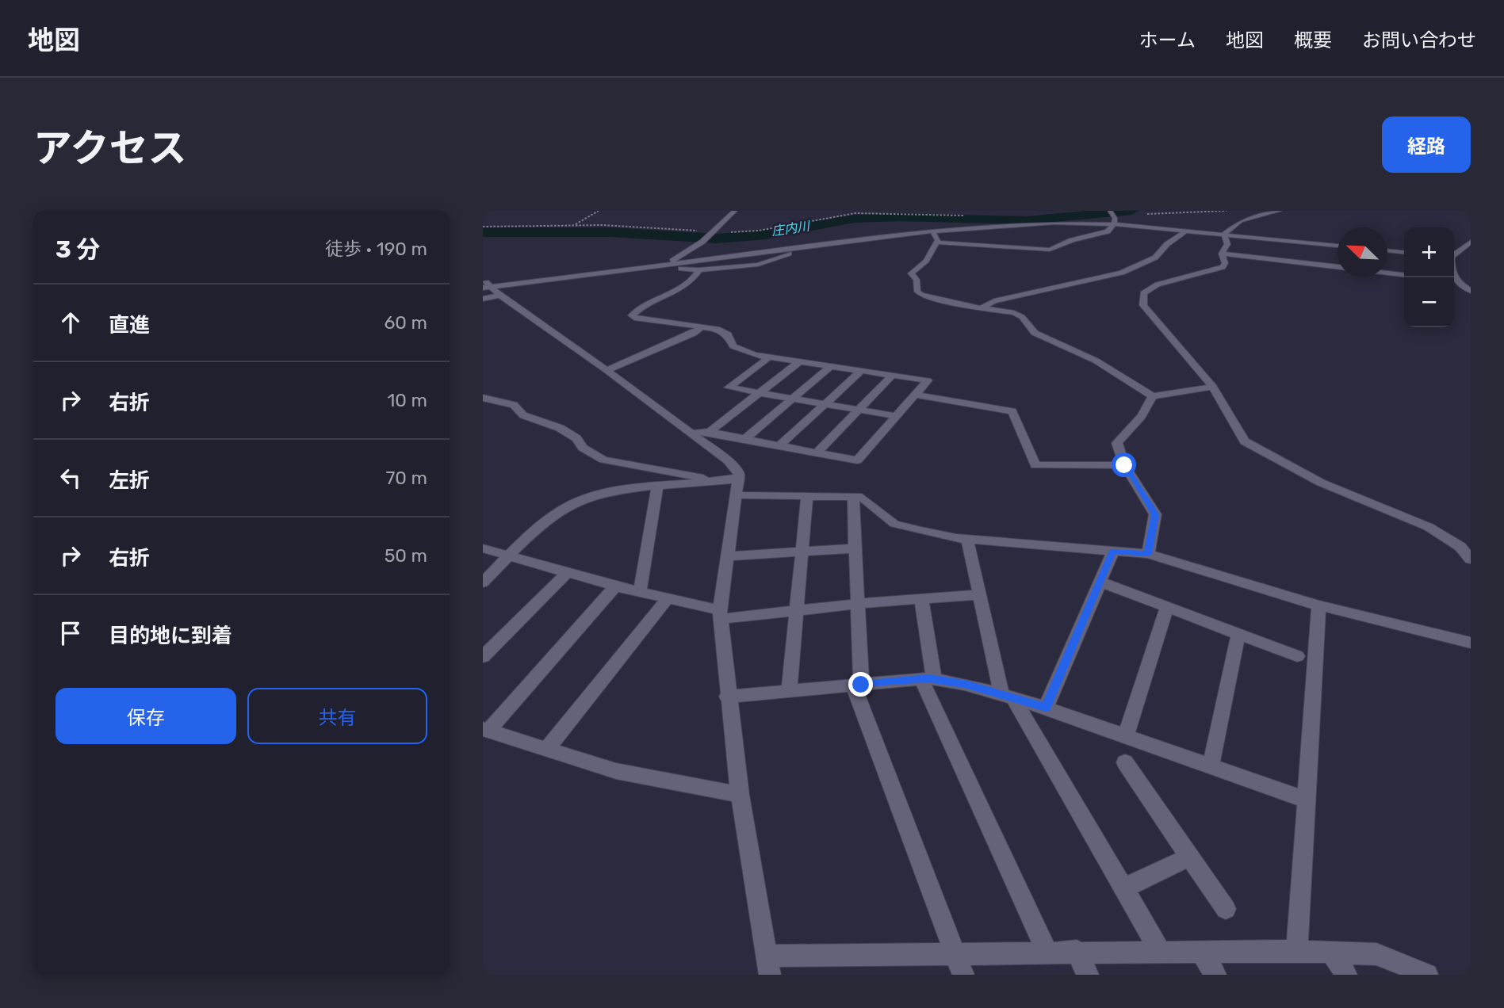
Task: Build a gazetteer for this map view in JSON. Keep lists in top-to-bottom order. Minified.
{"water":["庄内川"],"north":"top left","page":{"header":"地図","nav":["ホーム","地図","概要","お問い合わせ"],"title":"アクセス","buttons":["経路",["保存","共有"]],"heading":["3 分","徒歩 · 190 m"],"map_buttons":["+","−"],"list":[["直進","60 m"],["右折","10 m"],["左折","70 m"],["右折","50 m"],"目的地に到着"]}}
